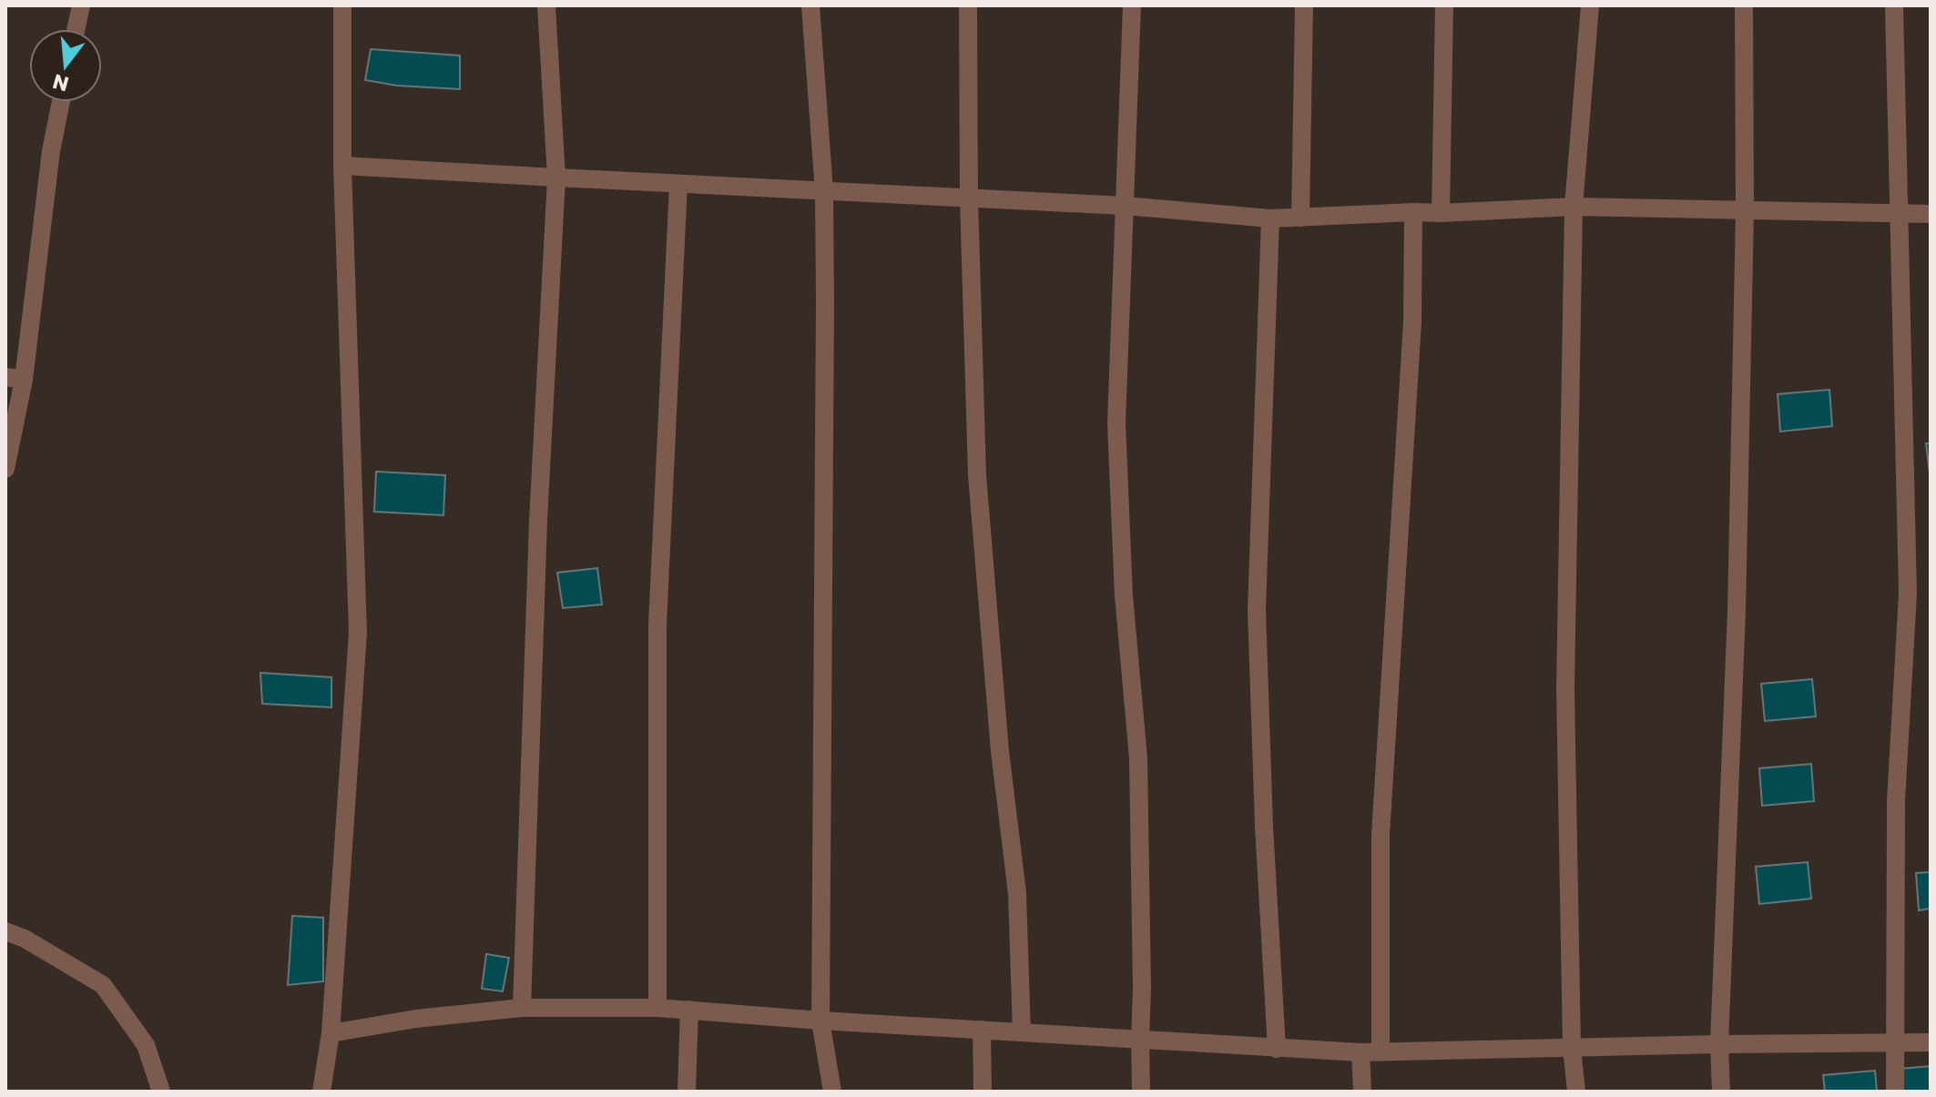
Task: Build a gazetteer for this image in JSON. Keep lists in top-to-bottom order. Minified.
{"north":"bottom"}
